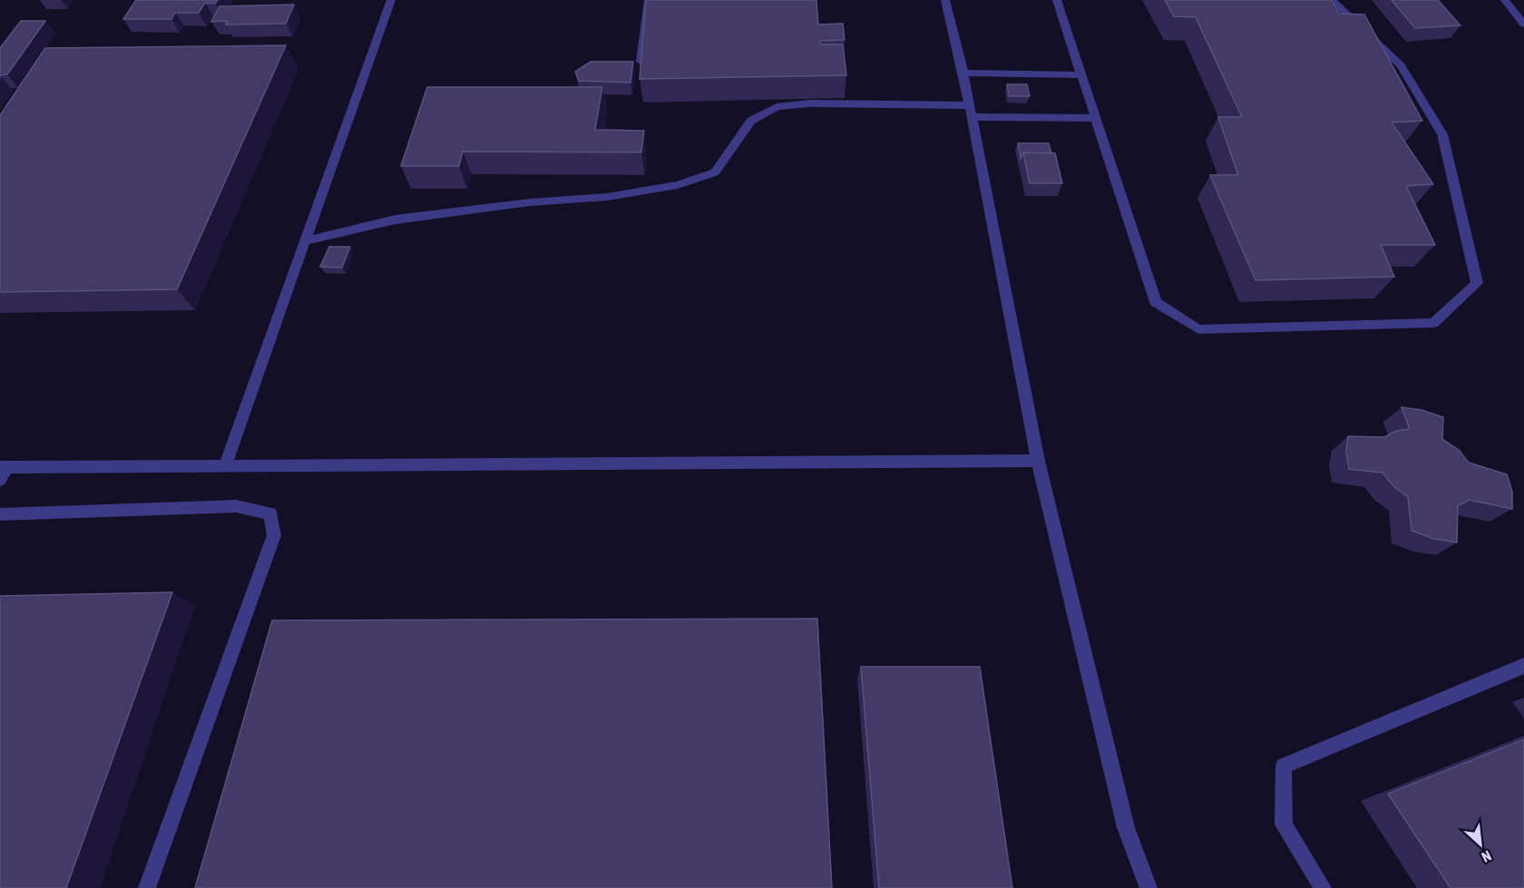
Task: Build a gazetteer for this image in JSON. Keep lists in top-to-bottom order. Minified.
{"north":"bottom right"}
